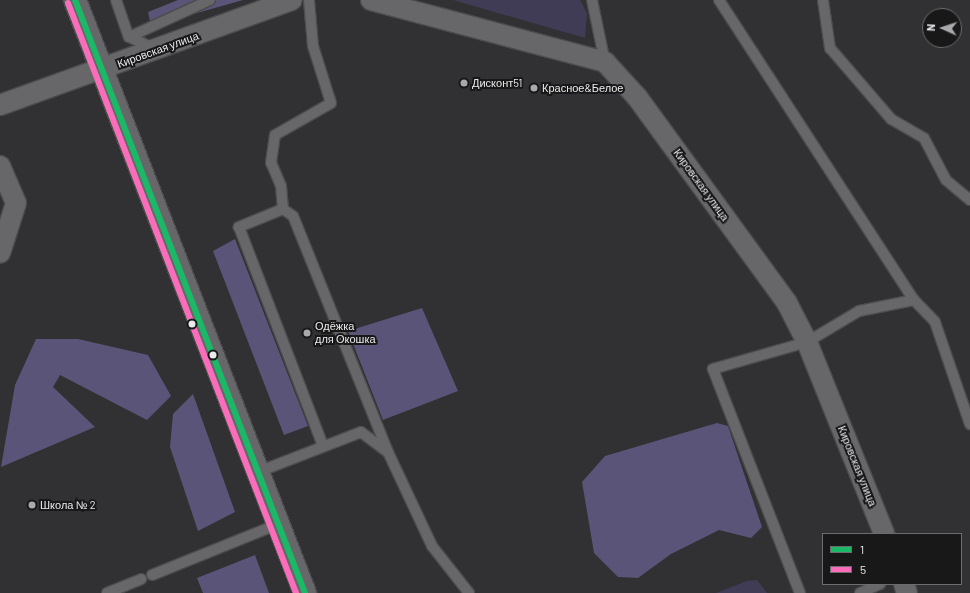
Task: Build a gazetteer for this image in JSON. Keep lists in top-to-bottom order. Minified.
{"streets":{"street":["Кировская улица"]},"places":["Дисконт51","Красное&Белое","Одёжка для Окошка","Школа № 2"],"lines":["transit line 1","transit line 5"],"legend":["1","5"],"north":"left"}
